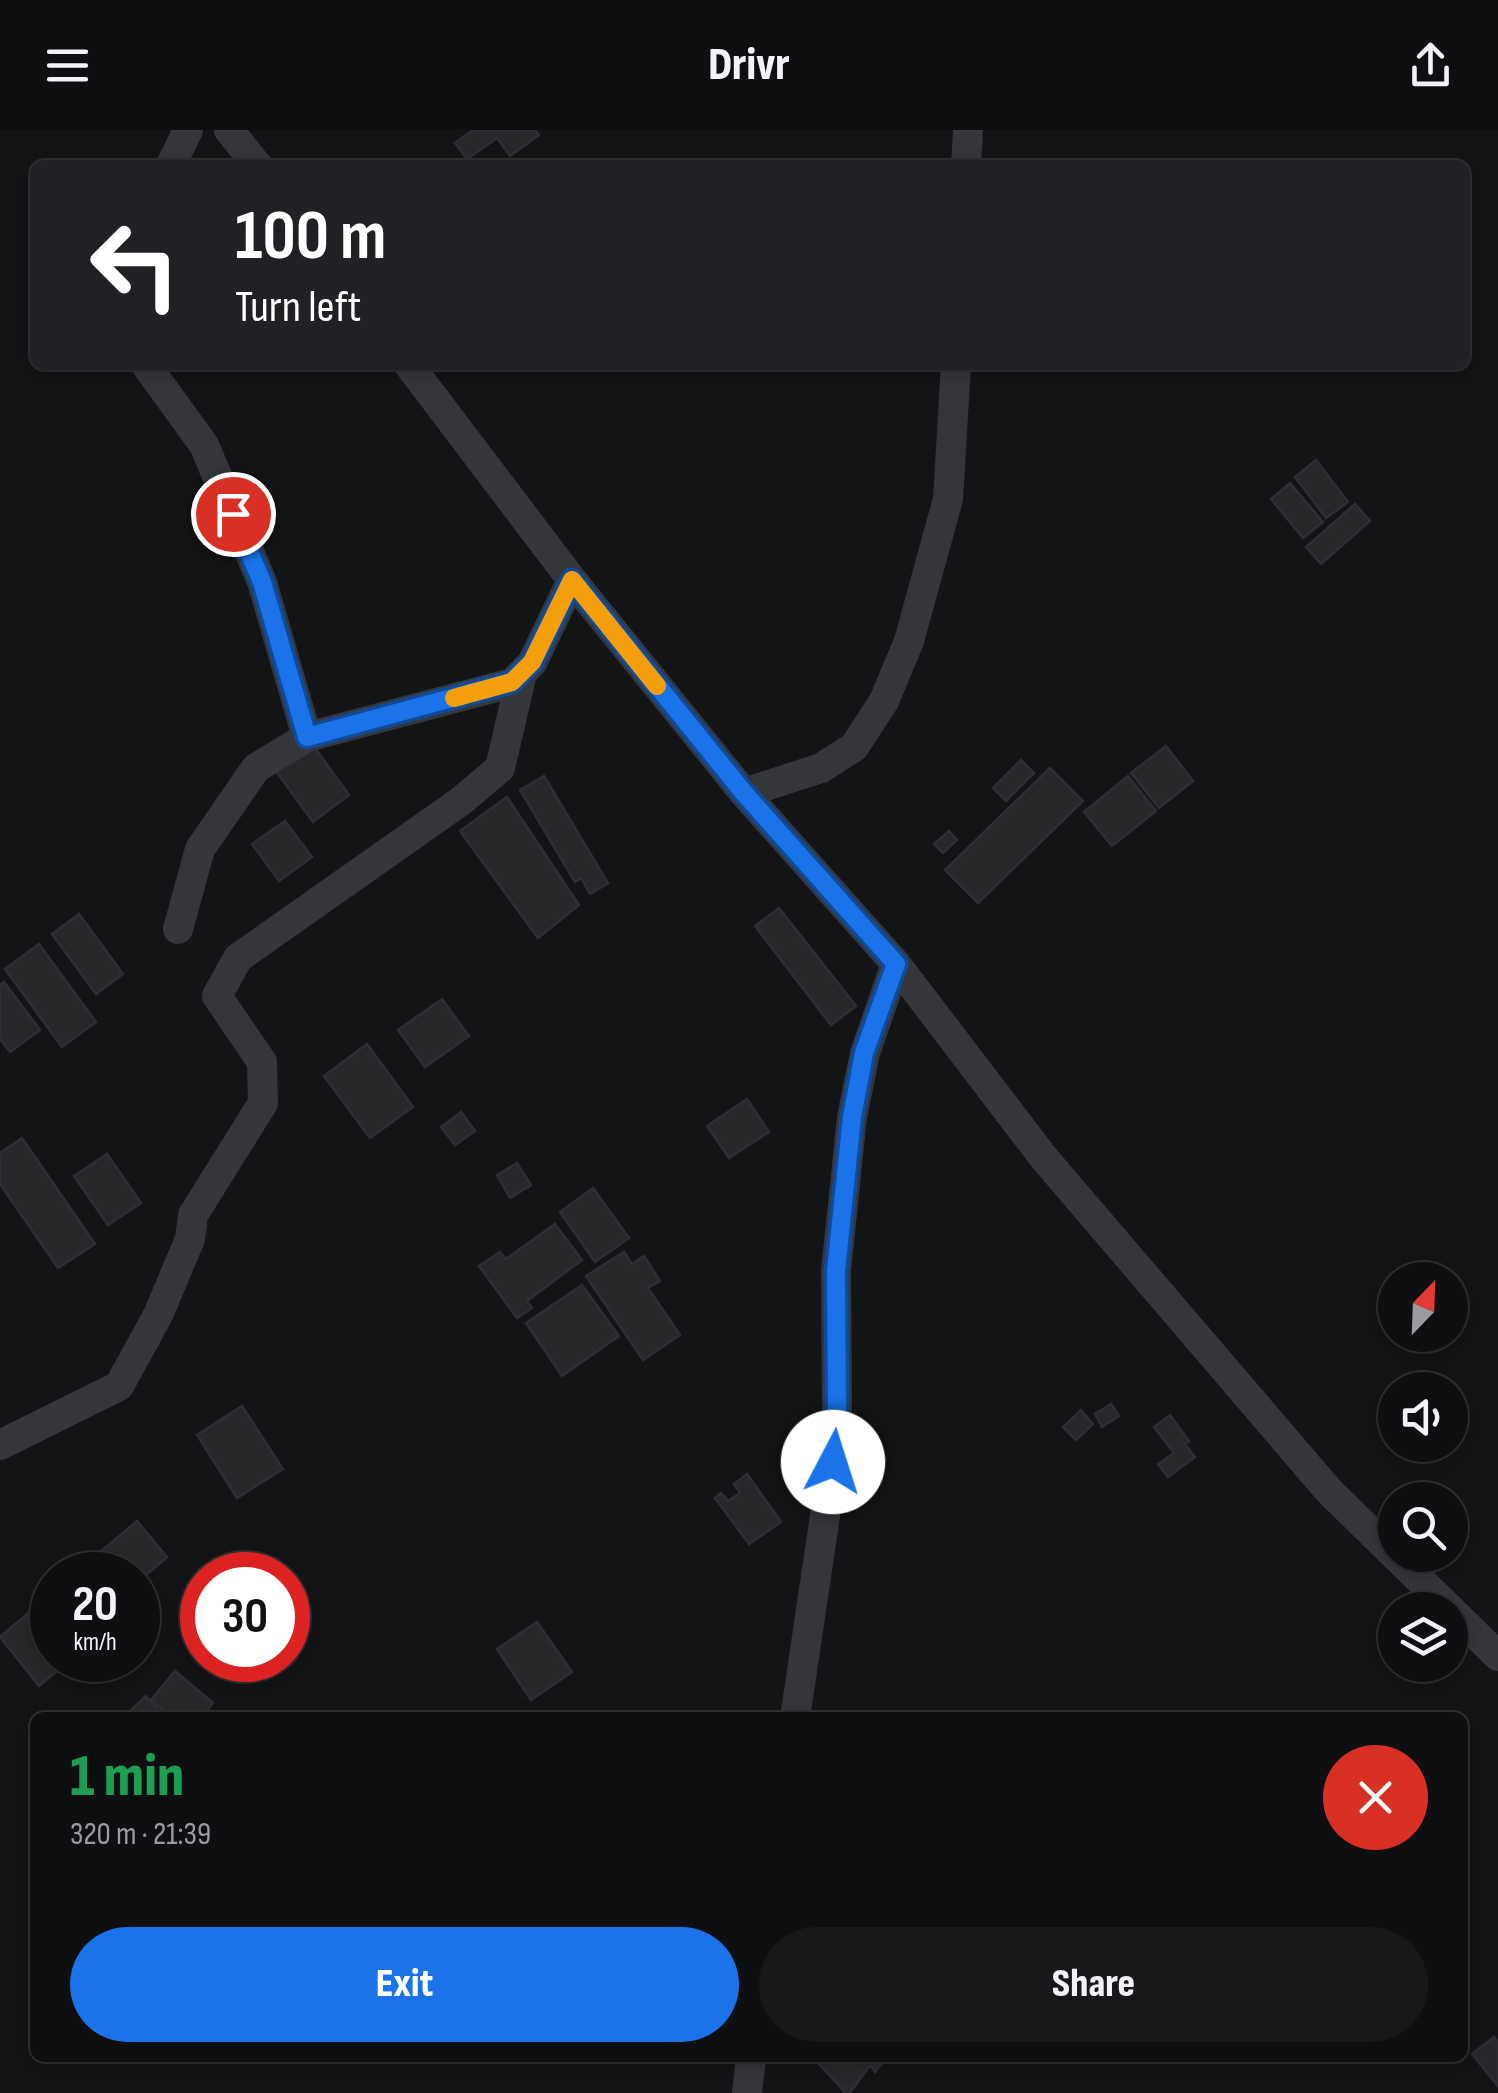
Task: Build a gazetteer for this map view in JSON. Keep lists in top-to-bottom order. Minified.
{"north":"top right","page":{"header":"Drivr","turn":["100 m","Turn left"],"speed":"20 km/h","limit":"30","heading":["1 min","320 m · 21:39"],"buttons":["Exit","Share"]}}
